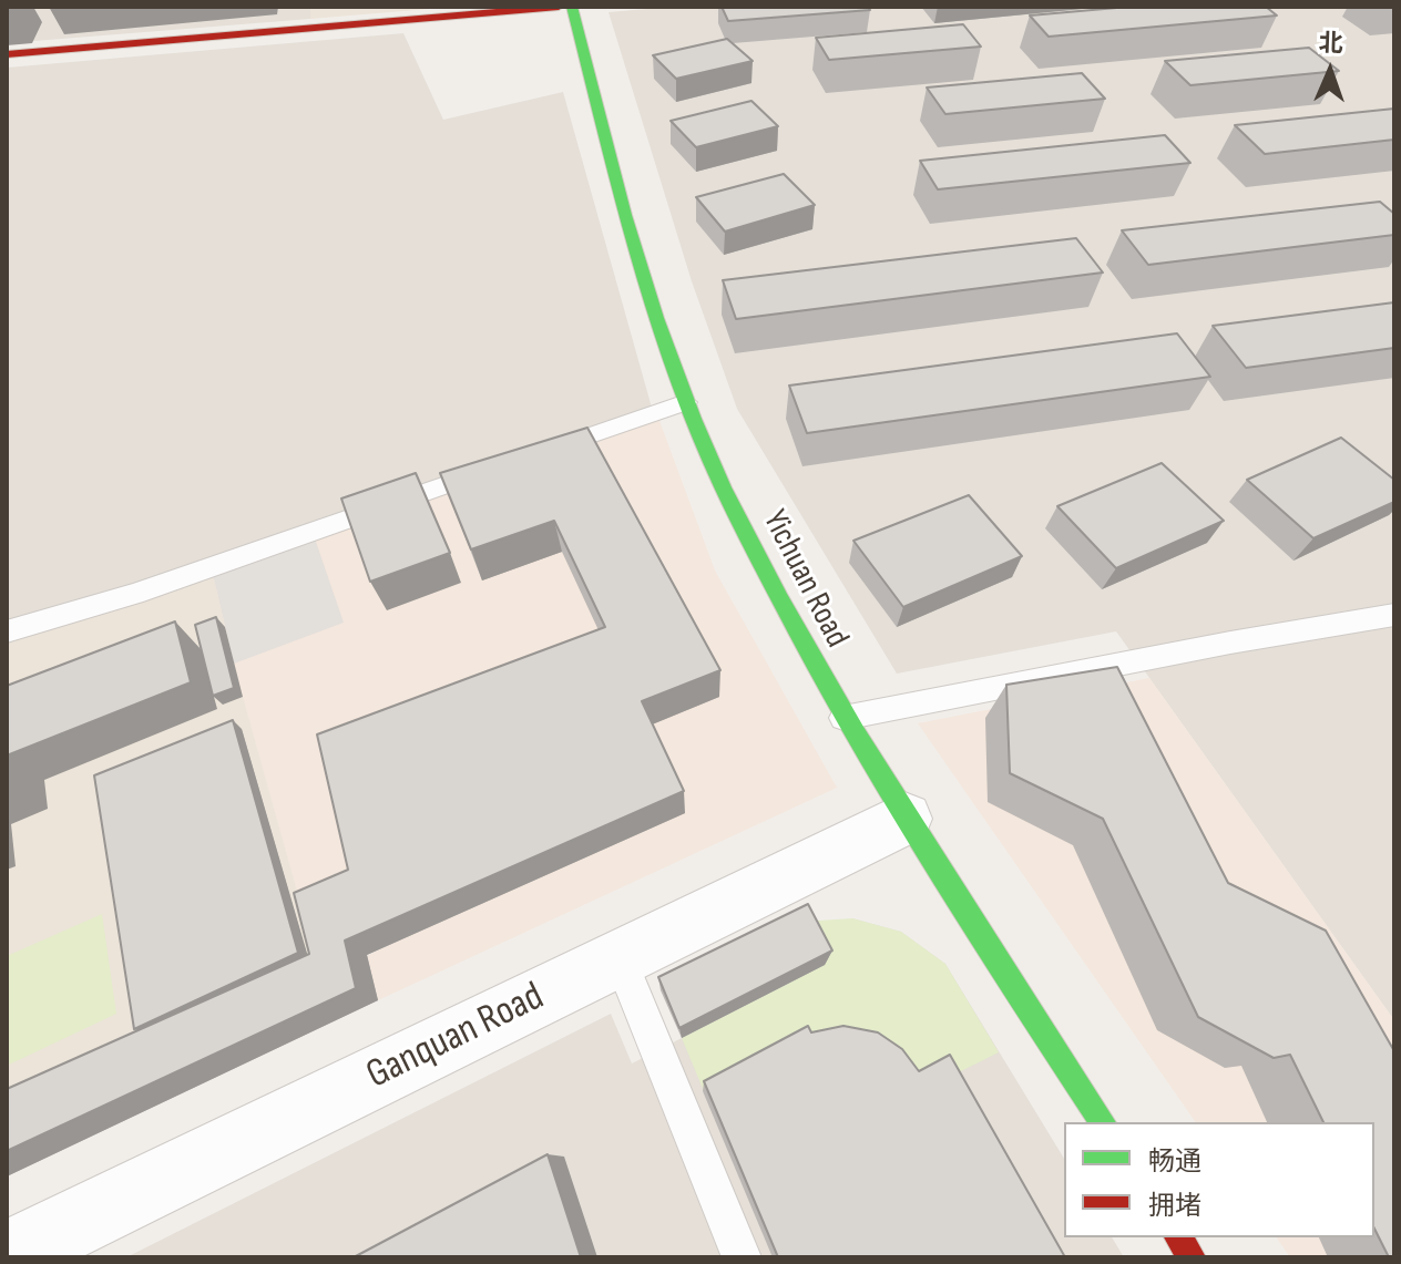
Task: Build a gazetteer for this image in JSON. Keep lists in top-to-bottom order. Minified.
{"streets":{"street":["Yichuan Road","Ganquan Road"]},"crossings":[["Yichuan Road","Ganquan Road"]],"legend":["畅通","拥堵"],"north":"top"}
